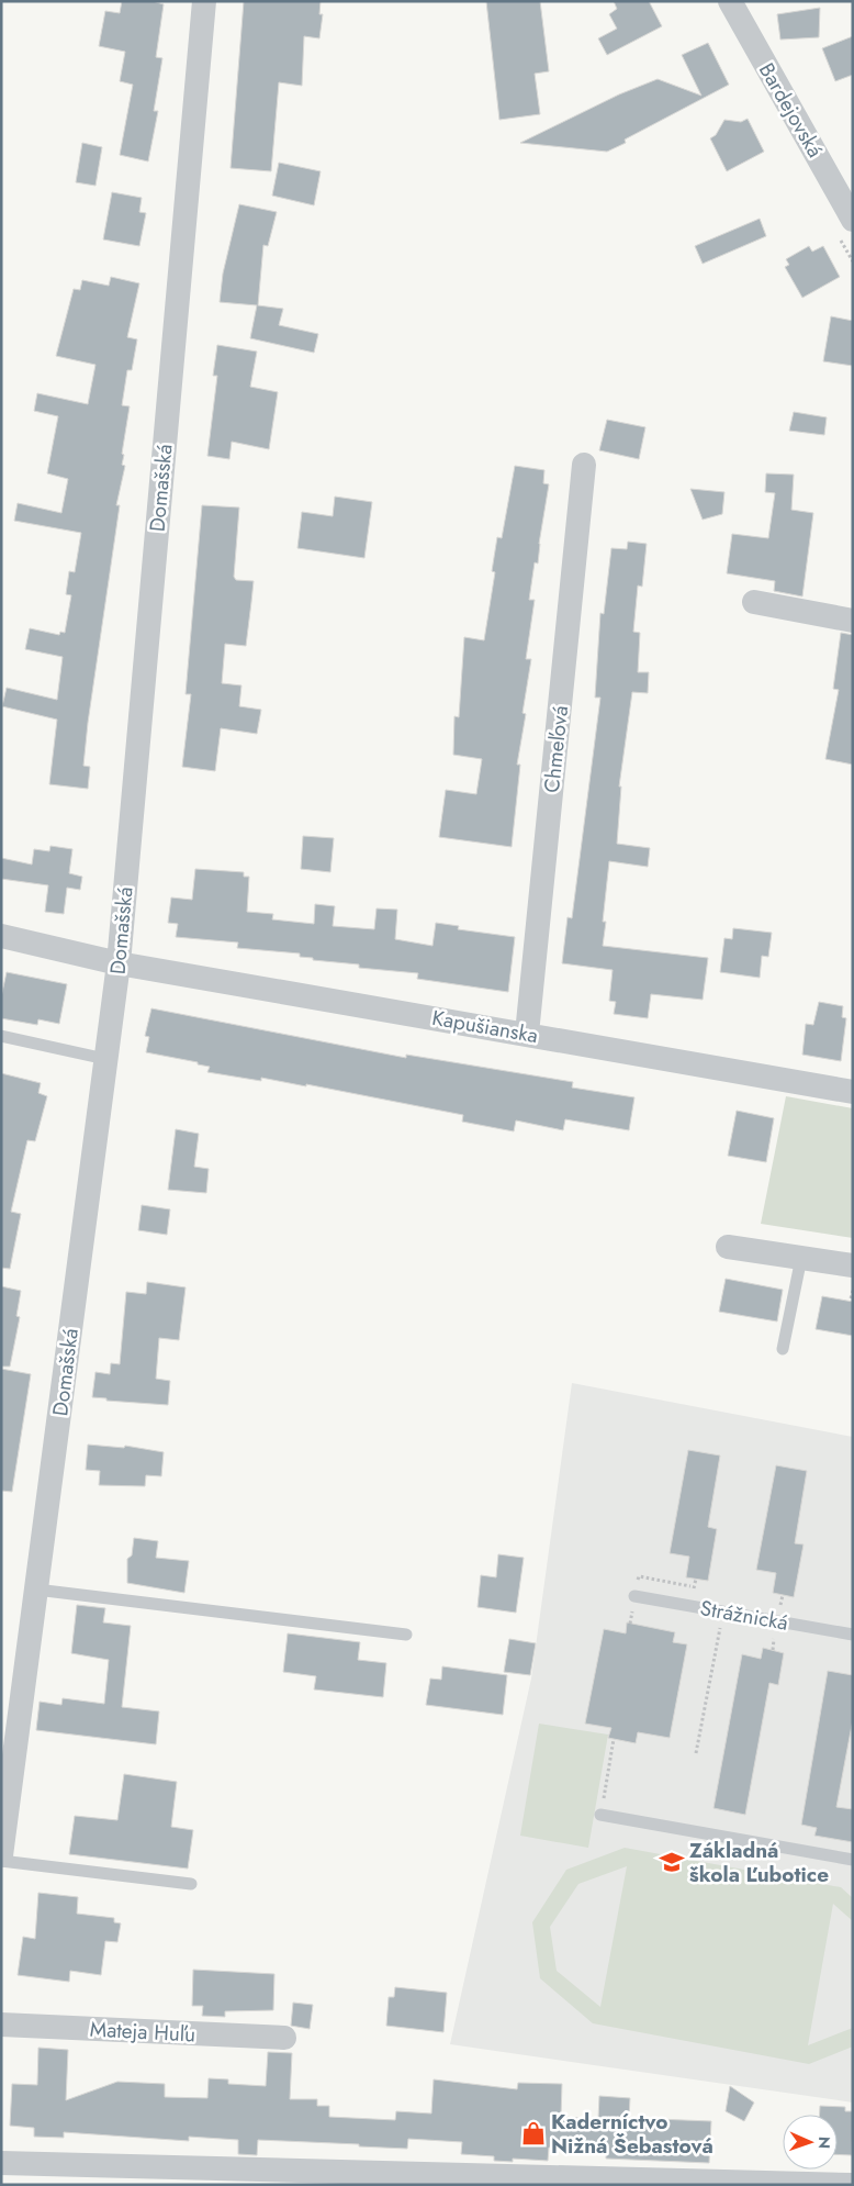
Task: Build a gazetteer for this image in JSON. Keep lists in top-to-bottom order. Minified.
{"streets":{"street":["Bardejovská","Domašská","Chmeľová","Kapušianska","Mateja Huľu"],"lane":["Strážnická"]},"crossings":[["Domašská","Kapušianska"],["Chmeľová","Kapušianska"]],"places":{"school or university":["Základná škola Ľubotice"],"shop":["Kaderníctvo Nižná Šebastová"]},"north":"right"}
